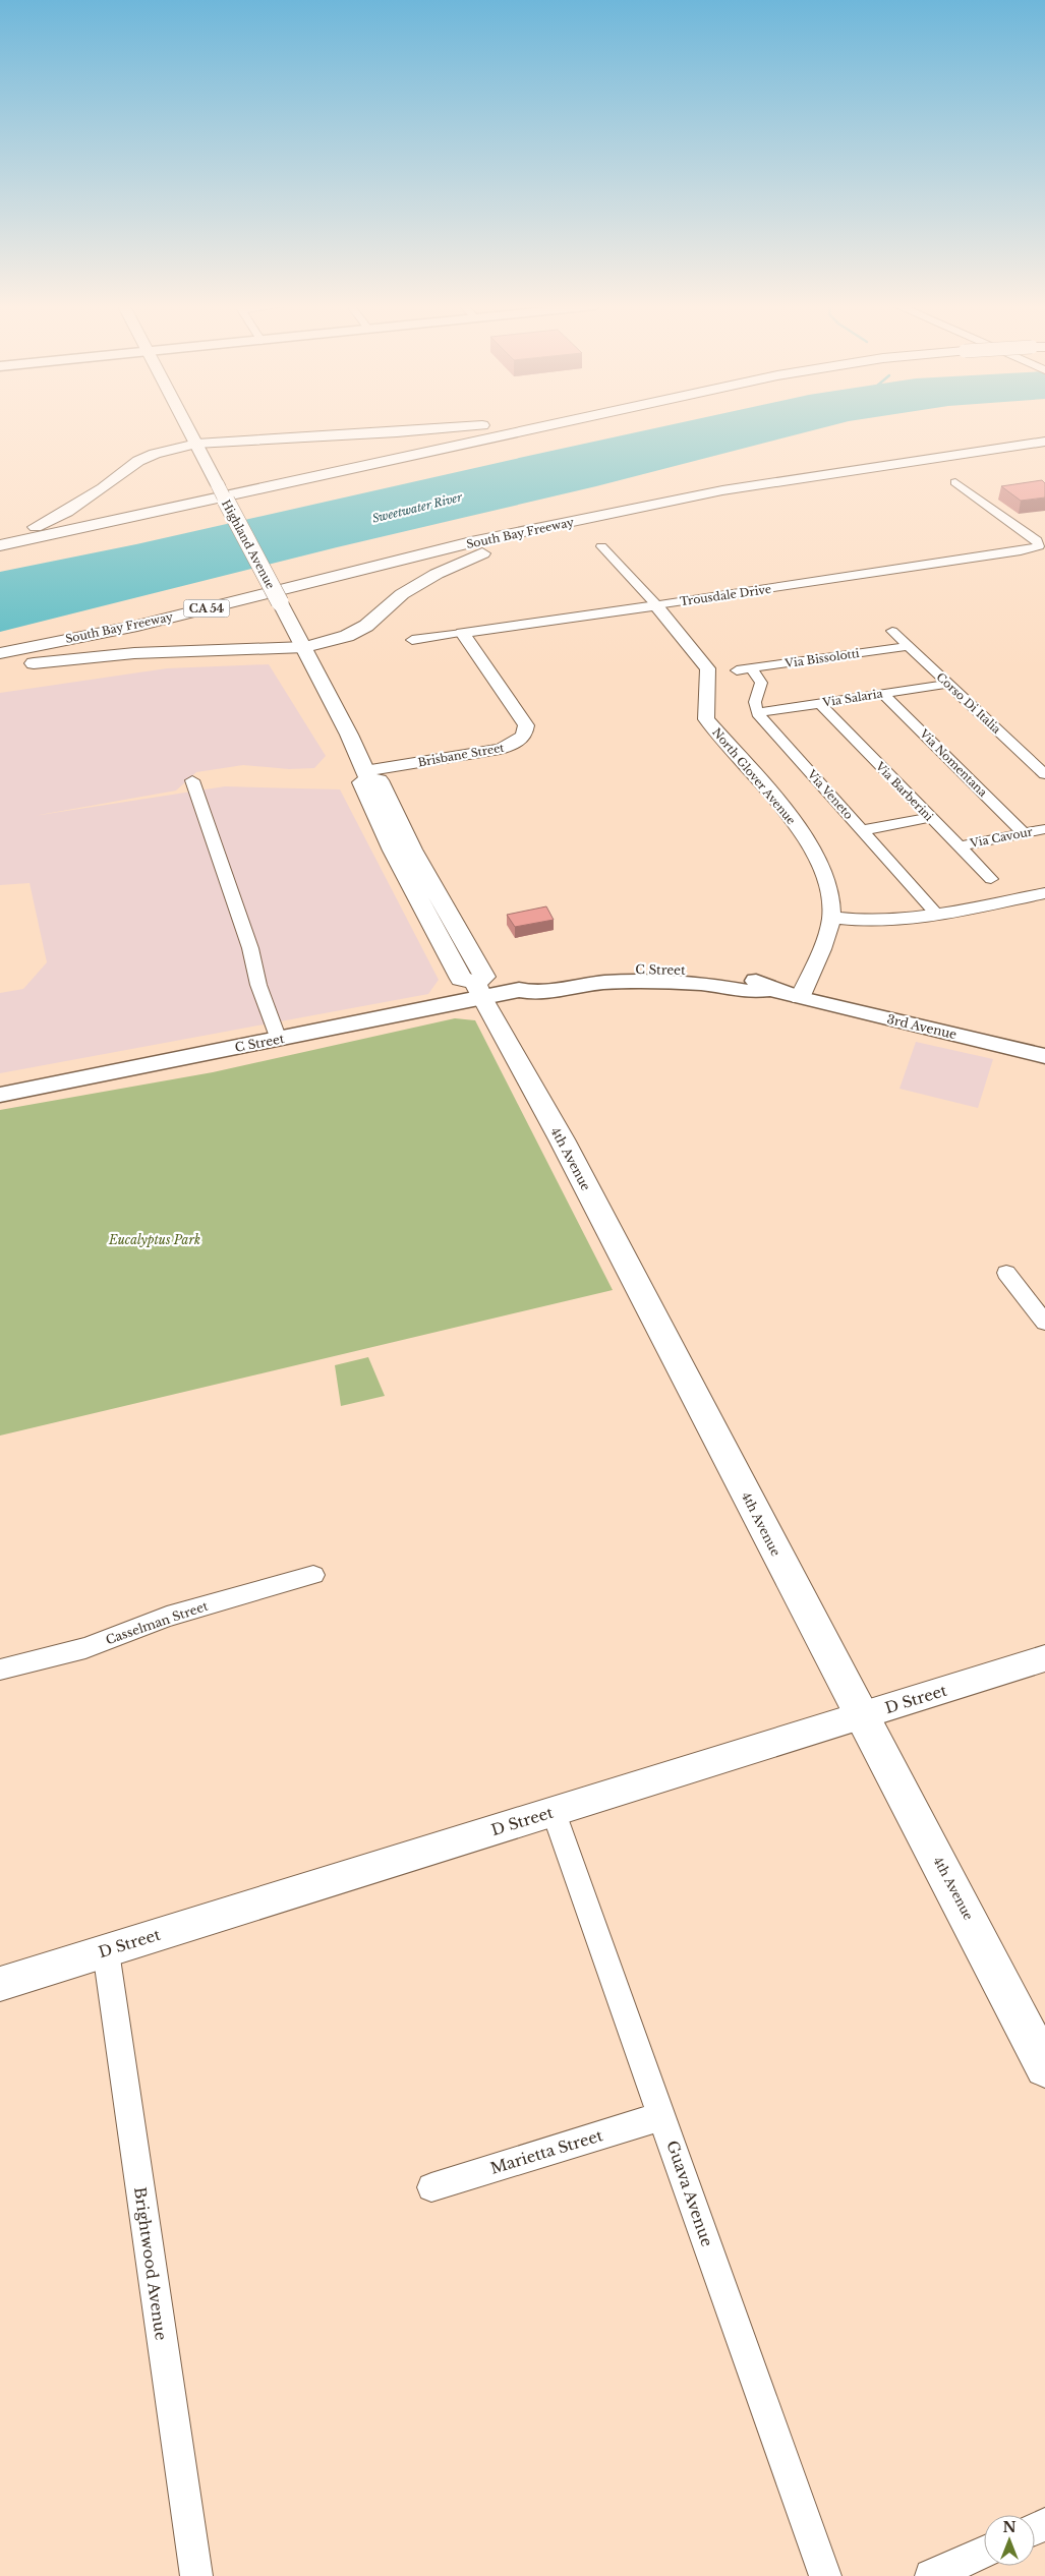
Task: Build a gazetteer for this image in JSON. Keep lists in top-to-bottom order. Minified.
{"streets":{"main road":["South Bay Freeway","Highland Avenue","CA 54","C Street","3rd Avenue","4th Avenue"],"street":["Trousdale Drive","Via Bissolotti","Via Salaria","Corso Di Italia","Brisbane Street","Via Nomentana","North Glover Avenue","Via Barberini","Via Veneto","Via Cavour","Casselman Street","D Street","Marietta Street","Guava Avenue","Brightwood Avenue"]},"crossings":[["Highland Avenue","Brisbane Street"],["Highland Avenue","4th Avenue"],["Trousdale Drive","Brisbane Street"],["Trousdale Drive","North Glover Avenue"],["Via Bissolotti","Corso Di Italia"],["Via Salaria","Corso Di Italia"],["Via Salaria","Via Nomentana"],["Via Salaria","Via Barberini"],["Via Salaria","Via Veneto"],["Brisbane Street","4th Avenue"],["Via Nomentana","Via Cavour"],["Via Barberini","Via Cavour"],["C Street","3rd Avenue"],["C Street","4th Avenue"],["4th Avenue","D Street"],["D Street","Guava Avenue"],["D Street","Brightwood Avenue"],["Marietta Street","Guava Avenue"]],"water":["Sweetwater River"],"parks":["Eucalyptus Park"],"north":"top"}
